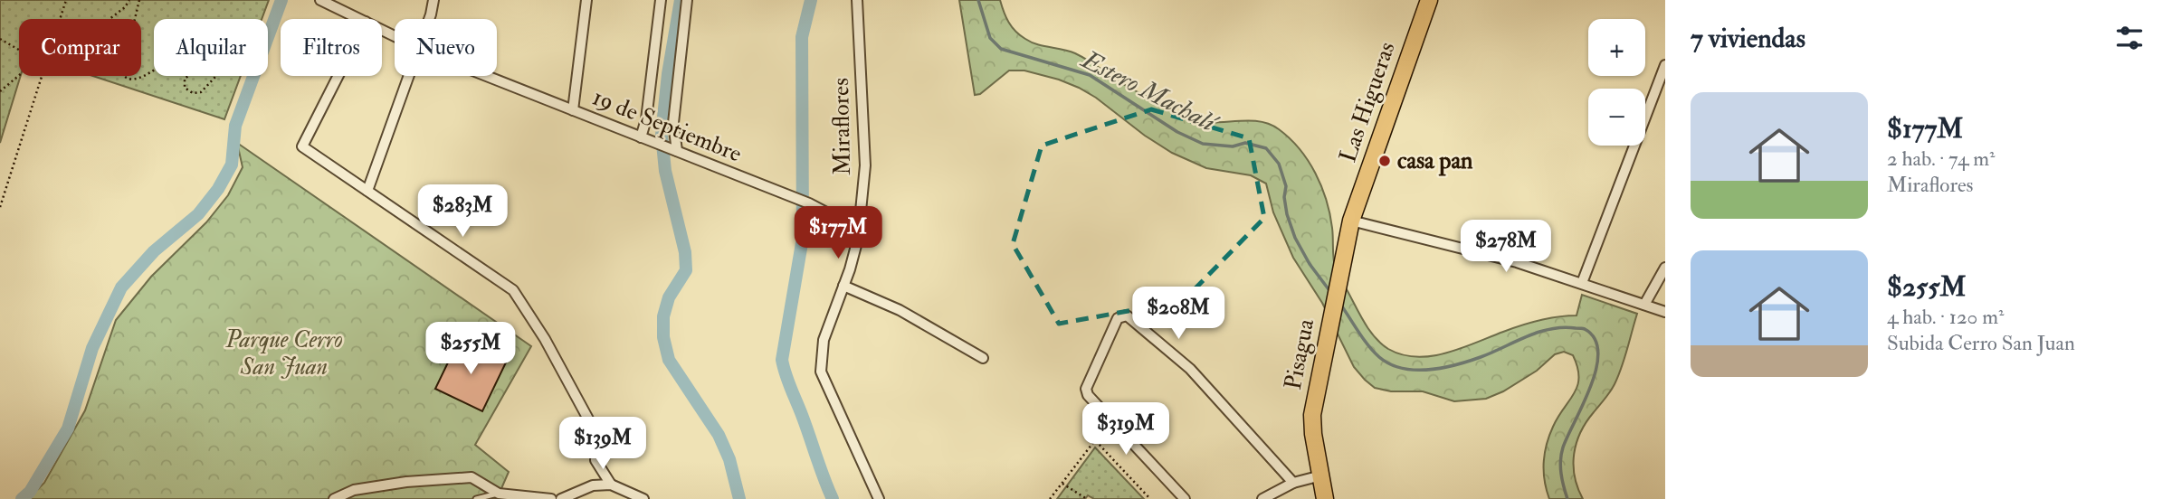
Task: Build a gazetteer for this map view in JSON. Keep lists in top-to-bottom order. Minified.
{"streets":{"main road":["Las Higueras","Pisagua"],"street":["19 de Septiembre","Miraflores"]},"crossings":[["Las Higueras","Pisagua"],["19 de Septiembre","Miraflores"]],"water":["Estero Machalí"],"parks":["Parque Cerro San Juan"],"places":["casa pan"],"page":{"heading":"7 viviendas","map_buttons":["+","−"],"chip":["Comprar","Alquilar","Filtros","Nuevo"],"list":[{"name":"$177M","note":"2 hab. · 74 m² · Miraflores"},{"name":"$255M","note":"4 hab. · 120 m² · Subida Cerro San Juan"}],"price":["$283M","$177M","$278M","$208M","$255M","$319M","$139M"]}}
